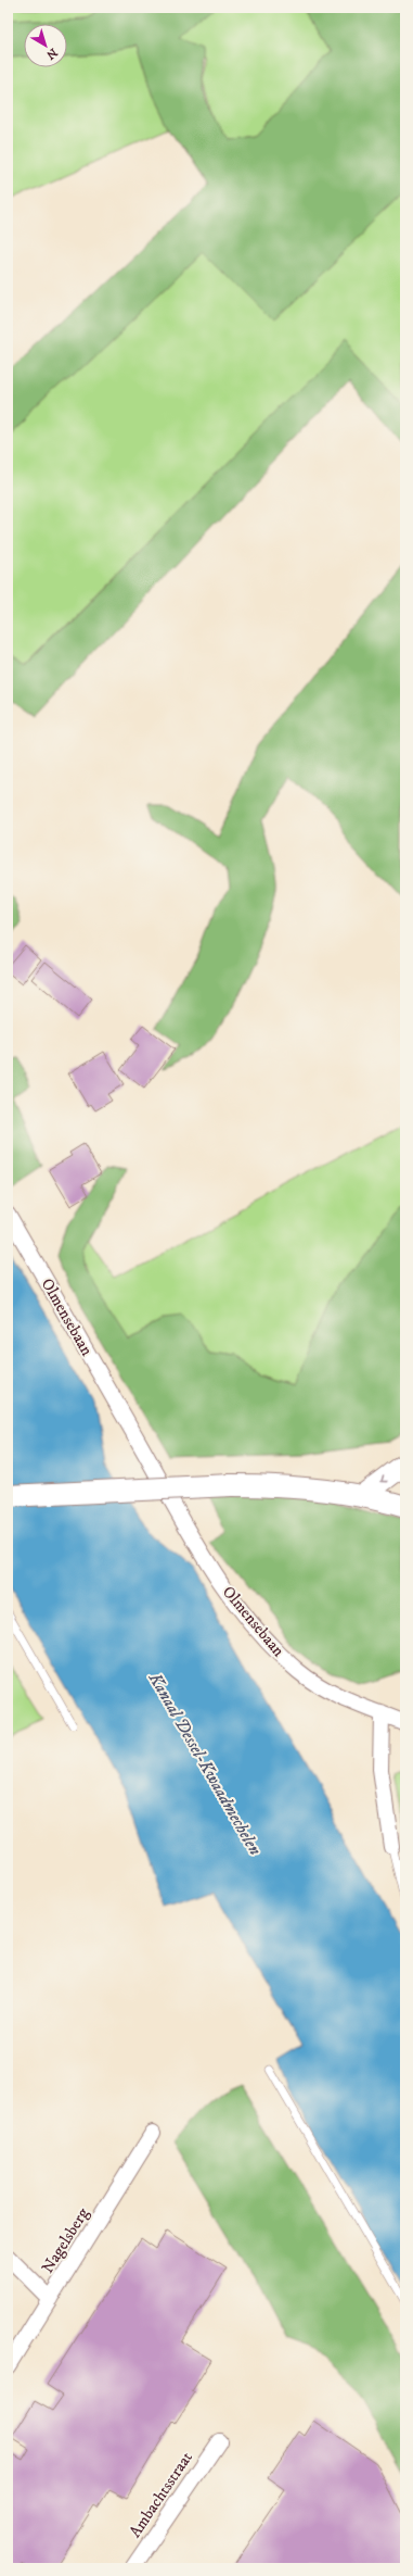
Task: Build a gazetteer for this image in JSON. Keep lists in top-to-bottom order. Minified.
{"streets":{"street":["Olmensebaan","Nagelsberg","Ambachtsstraat"]},"water":["Kanaal Dessel-Kwaadmechelen"],"north":"bottom right"}
